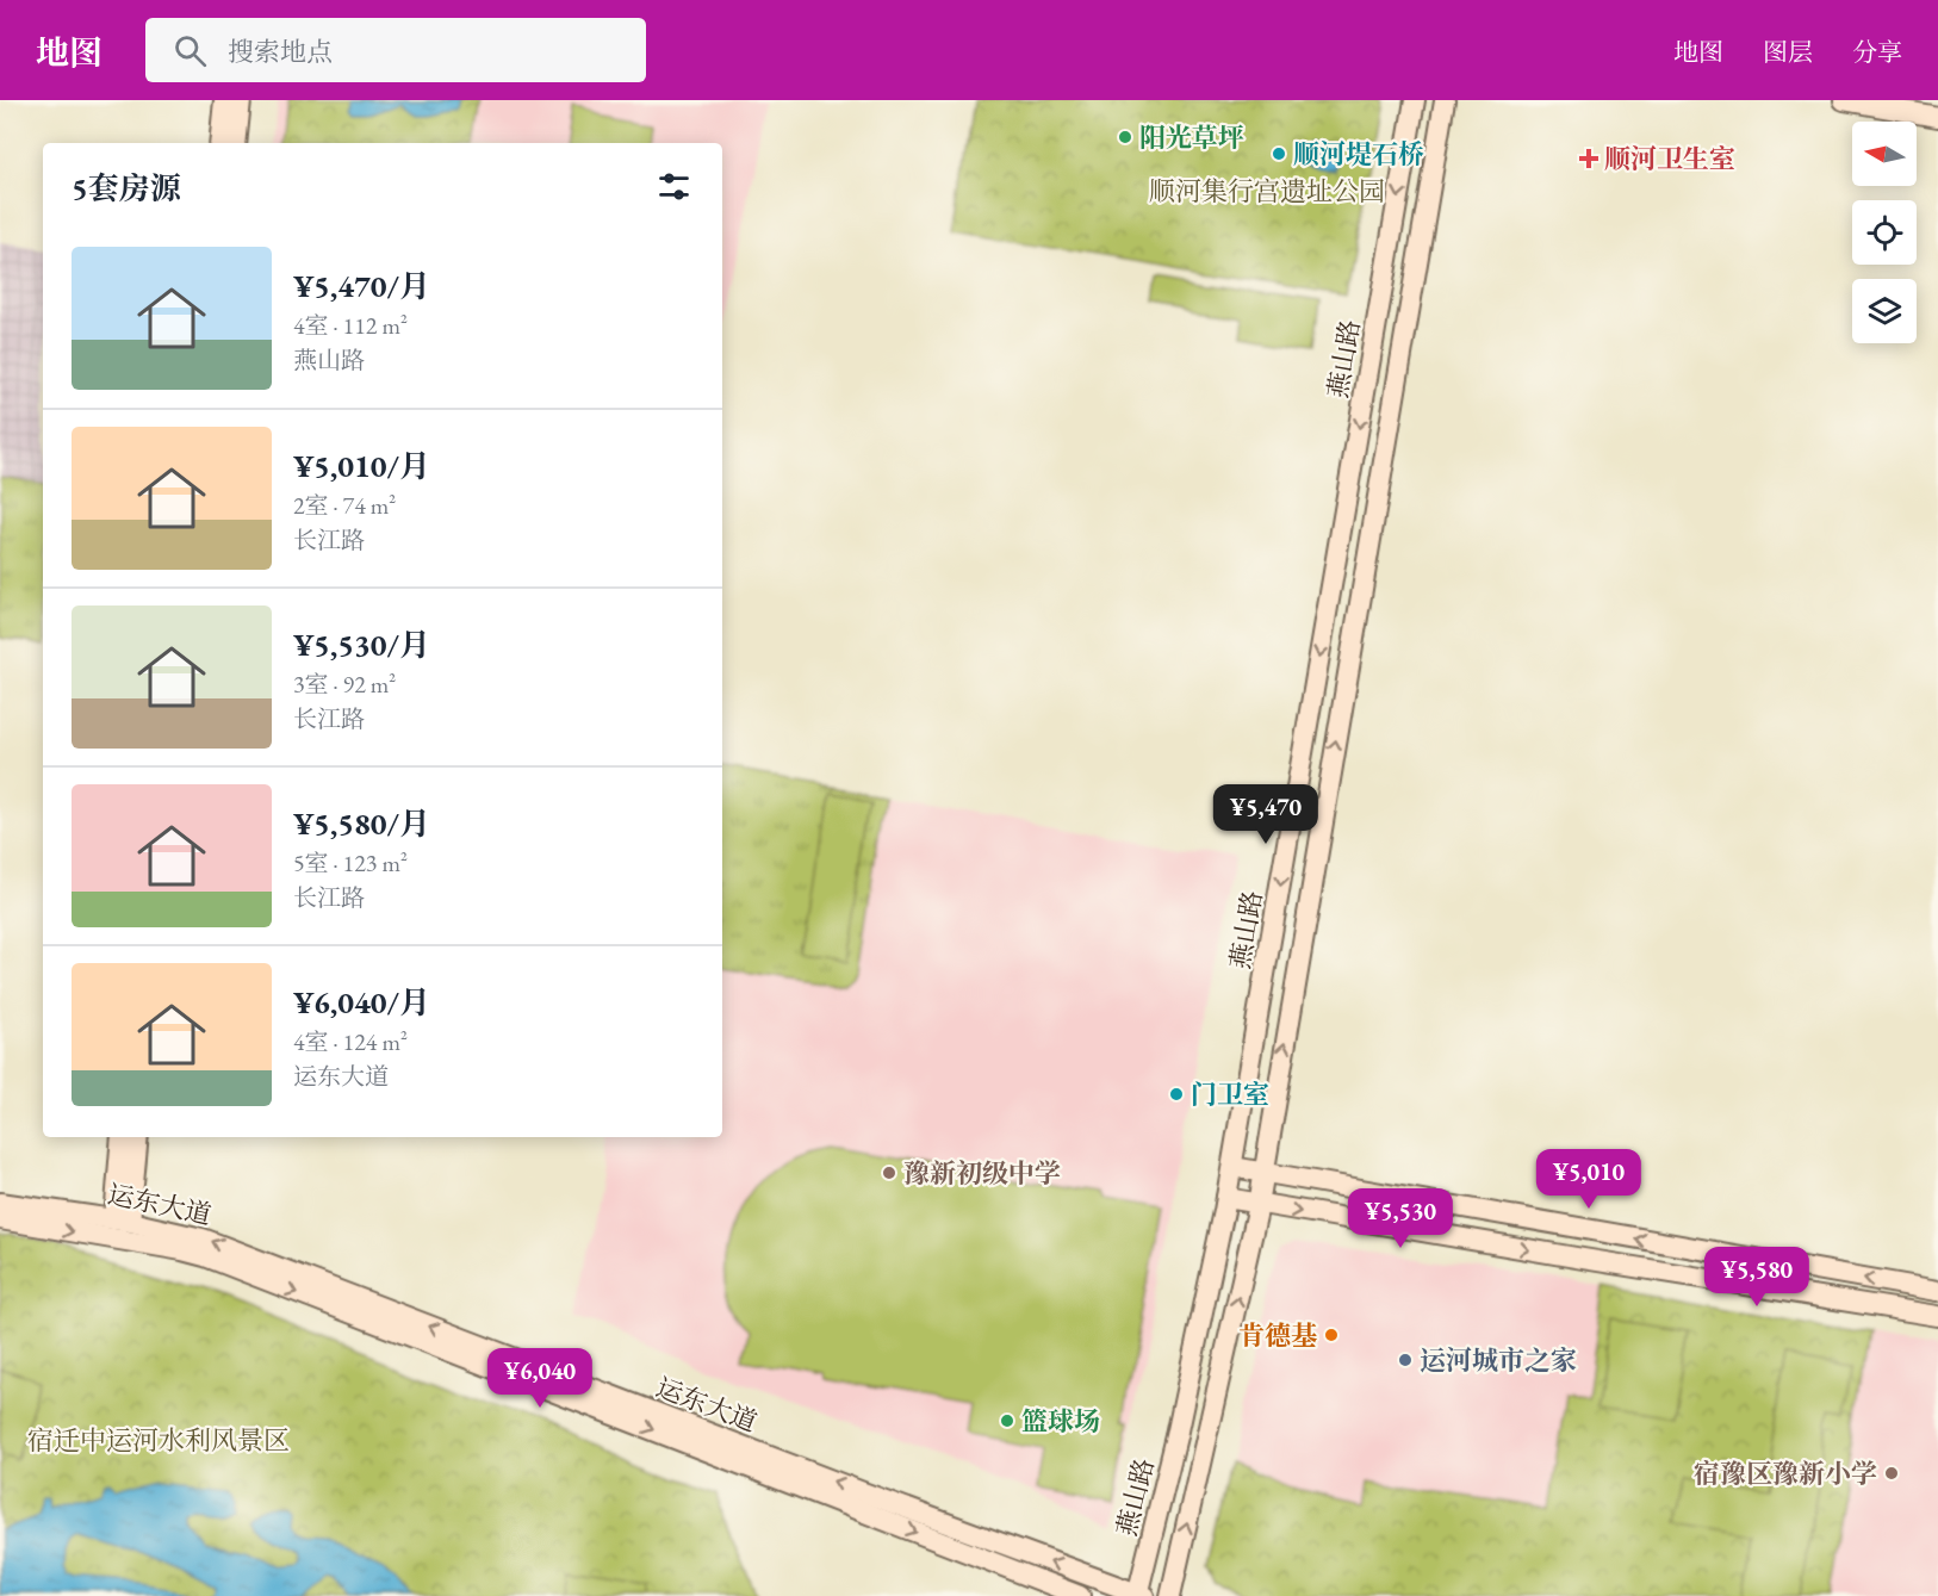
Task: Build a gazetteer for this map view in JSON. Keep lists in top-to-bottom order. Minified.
{"streets":{"street":["燕山路","运东大道"]},"crossings":[["燕山路","运东大道"]],"parks":["顺河集行宫遗址公园","宿迁中运河水利风景区"],"places":{"other":["阳光草坪","顺河堤石桥","门卫室","豫新初级中学","肯德基","运河城市之家","篮球场","宿豫区豫新小学"],"health":["顺河卫生室"]},"north":"left","page":{"header":"地图","search":"搜索地点","nav":["地图","图层","分享"],"heading":"5套房源","list":[{"name":"¥5,470/月","note":"4室 · 112 m² · 燕山路"},{"name":"¥5,010/月","note":"2室 · 74 m² · 长江路"},{"name":"¥5,530/月","note":"3室 · 92 m² · 长江路"},{"name":"¥5,580/月","note":"5室 · 123 m² · 长江路"},{"name":"¥6,040/月","note":"4室 · 124 m² · 运东大道"}],"price":["¥5,470","¥5,010","¥5,530","¥5,580","¥6,040"]}}
